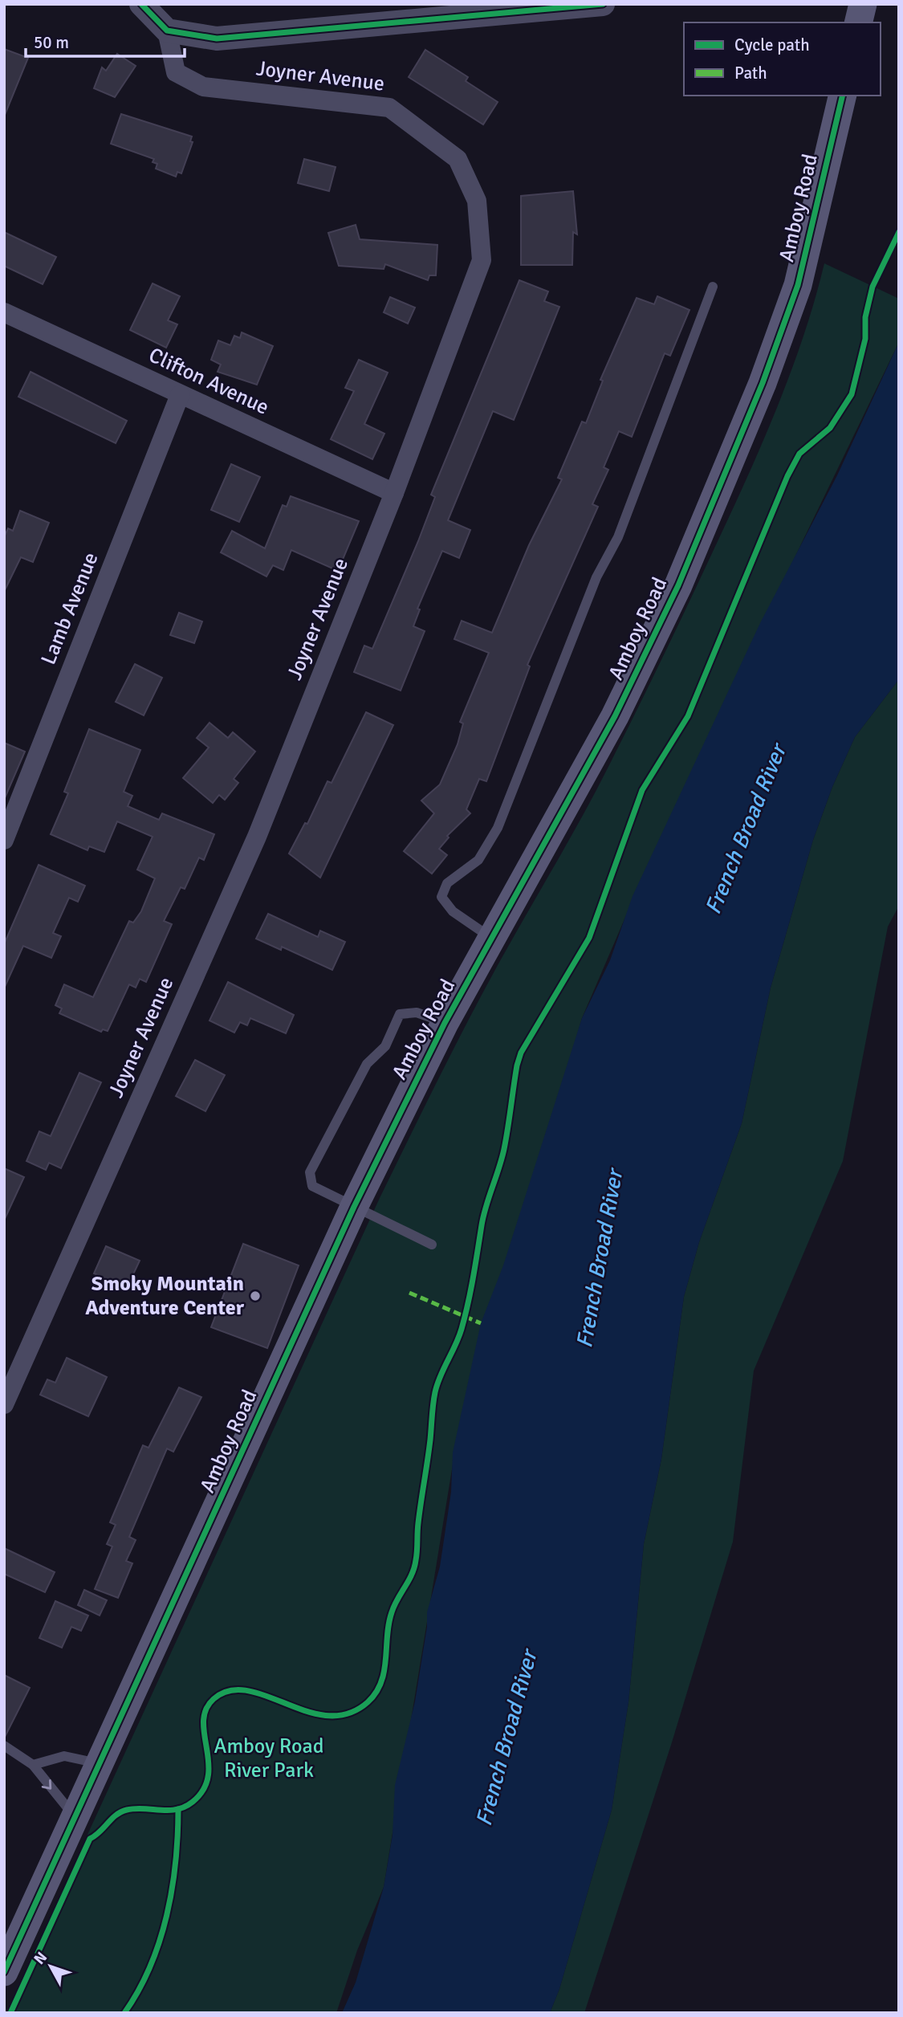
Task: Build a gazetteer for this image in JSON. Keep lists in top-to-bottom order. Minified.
{"streets":{"main road":["Amboy Road"],"street":["Joyner Avenue","Clifton Avenue","Lamb Avenue"]},"crossings":[["Joyner Avenue","Clifton Avenue"],["Clifton Avenue","Lamb Avenue"]],"water":["French Broad River"],"parks":["Amboy Road River Park"],"places":["Smoky Mountain Adventure Center"],"legend":["Cycle path","Path"],"scale_bar":"50 m","north":"top left"}
